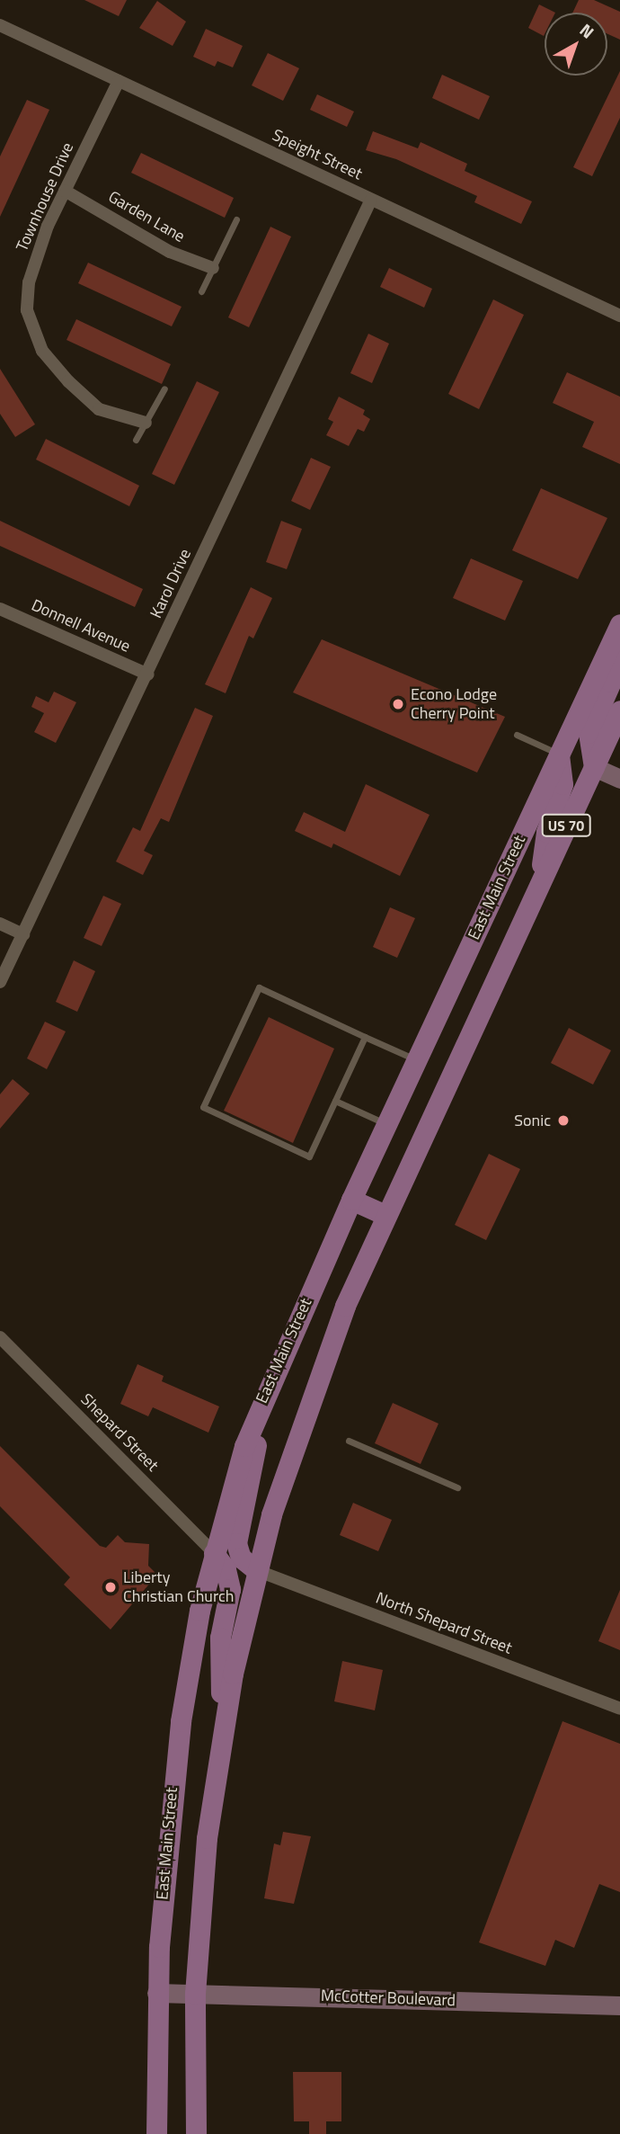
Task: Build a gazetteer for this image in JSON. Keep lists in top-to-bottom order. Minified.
{"streets":{"main road":["US 70","East Main Street"],"street":["Speight Street","Townhouse Drive","Garden Lane","Karol Drive","Donnell Avenue","Shepard Street","North Shepard Street","McCotter Boulevard"]},"crossings":[["Speight Street","Townhouse Drive"],["Speight Street","Karol Drive"],["Townhouse Drive","Garden Lane"],["Karol Drive","Donnell Avenue"],["East Main Street","Shepard Street"],["East Main Street","McCotter Boulevard"]],"places":["Econo Lodge Cherry Point","Sonic","Liberty Christian Church"],"north":"top right"}
